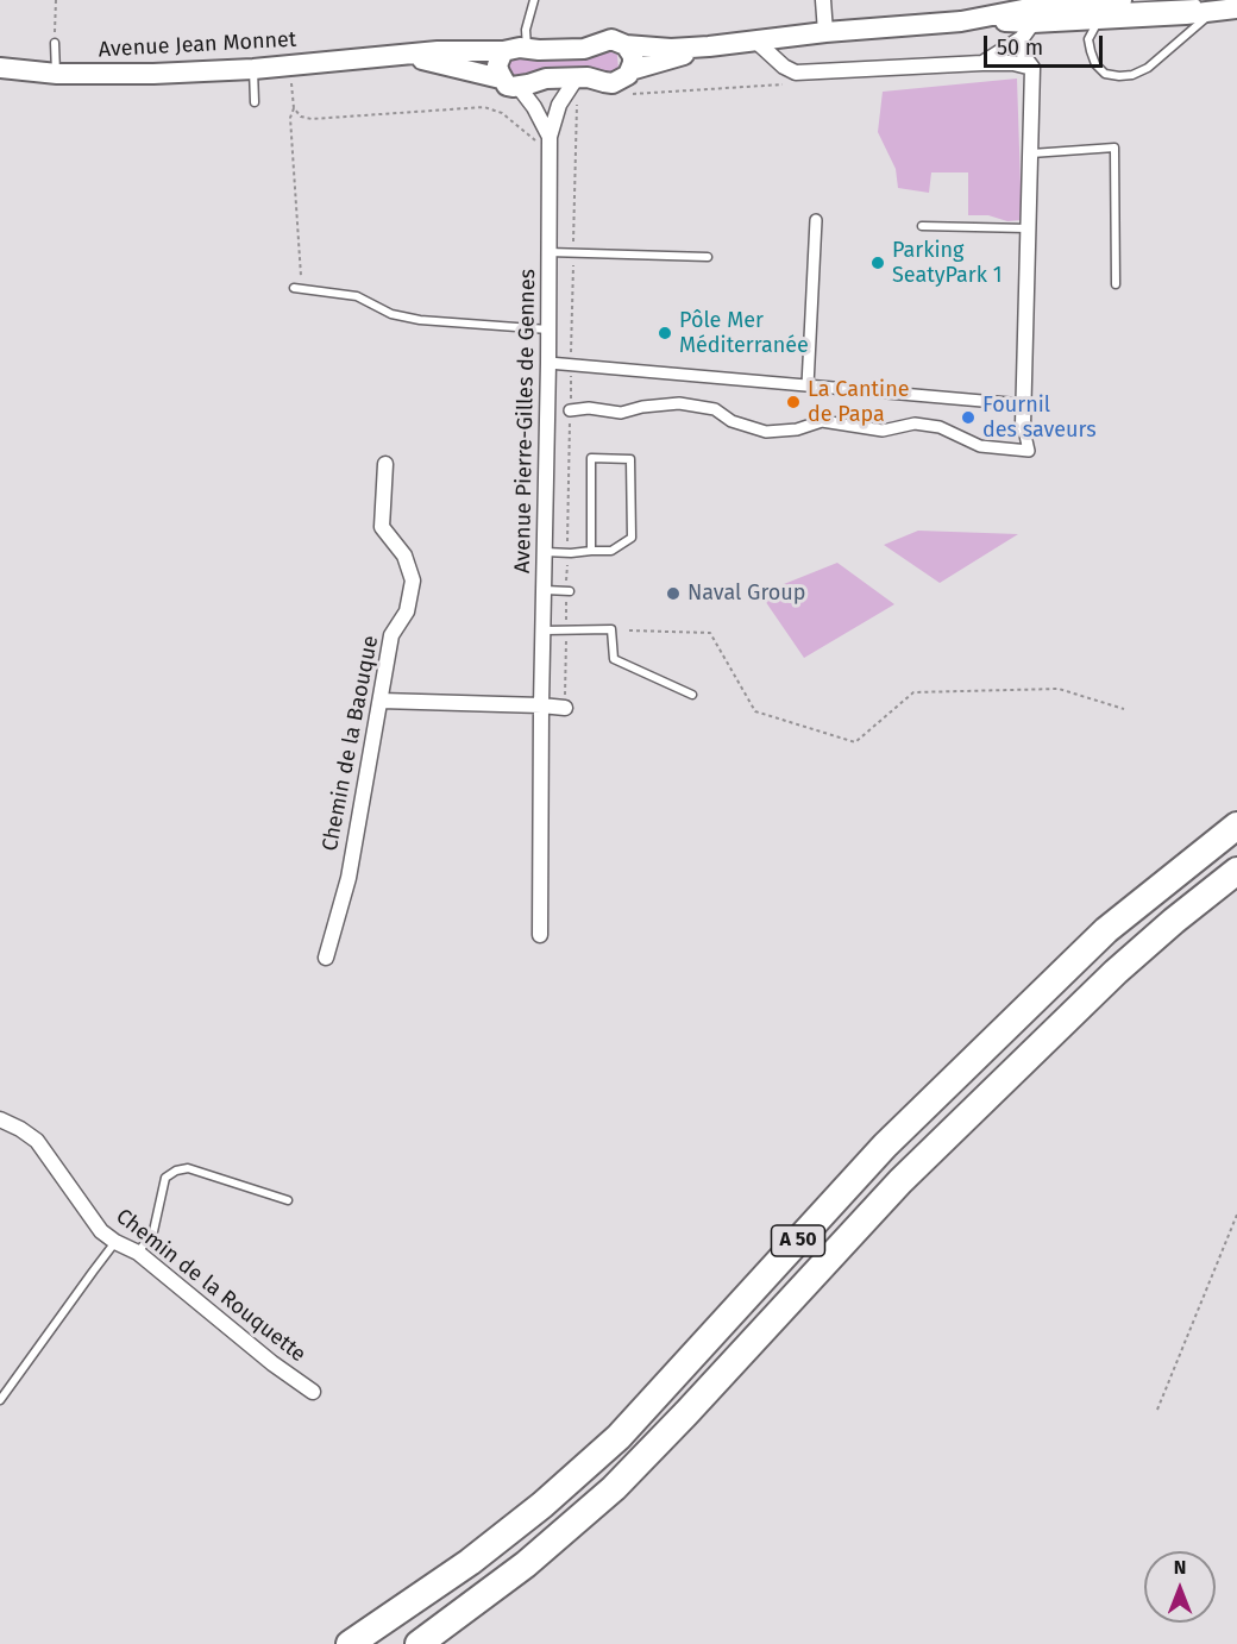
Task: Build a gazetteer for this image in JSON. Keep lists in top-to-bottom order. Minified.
{"streets":{"highway":["A 50"],"main road":["Avenue Jean Monnet"],"street":["Avenue Pierre-Gilles de Gennes","Chemin de la Baouque","Chemin de la Rouquette"]},"crossings":[["Avenue Jean Monnet","Avenue Pierre-Gilles de Gennes"]],"places":["Parking SeatyPark 1","Pôle Mer Méditerranée","La Cantine de Papa","Fournil des saveurs","Naval Group"],"scale_bar":"50 m","north":"top"}
